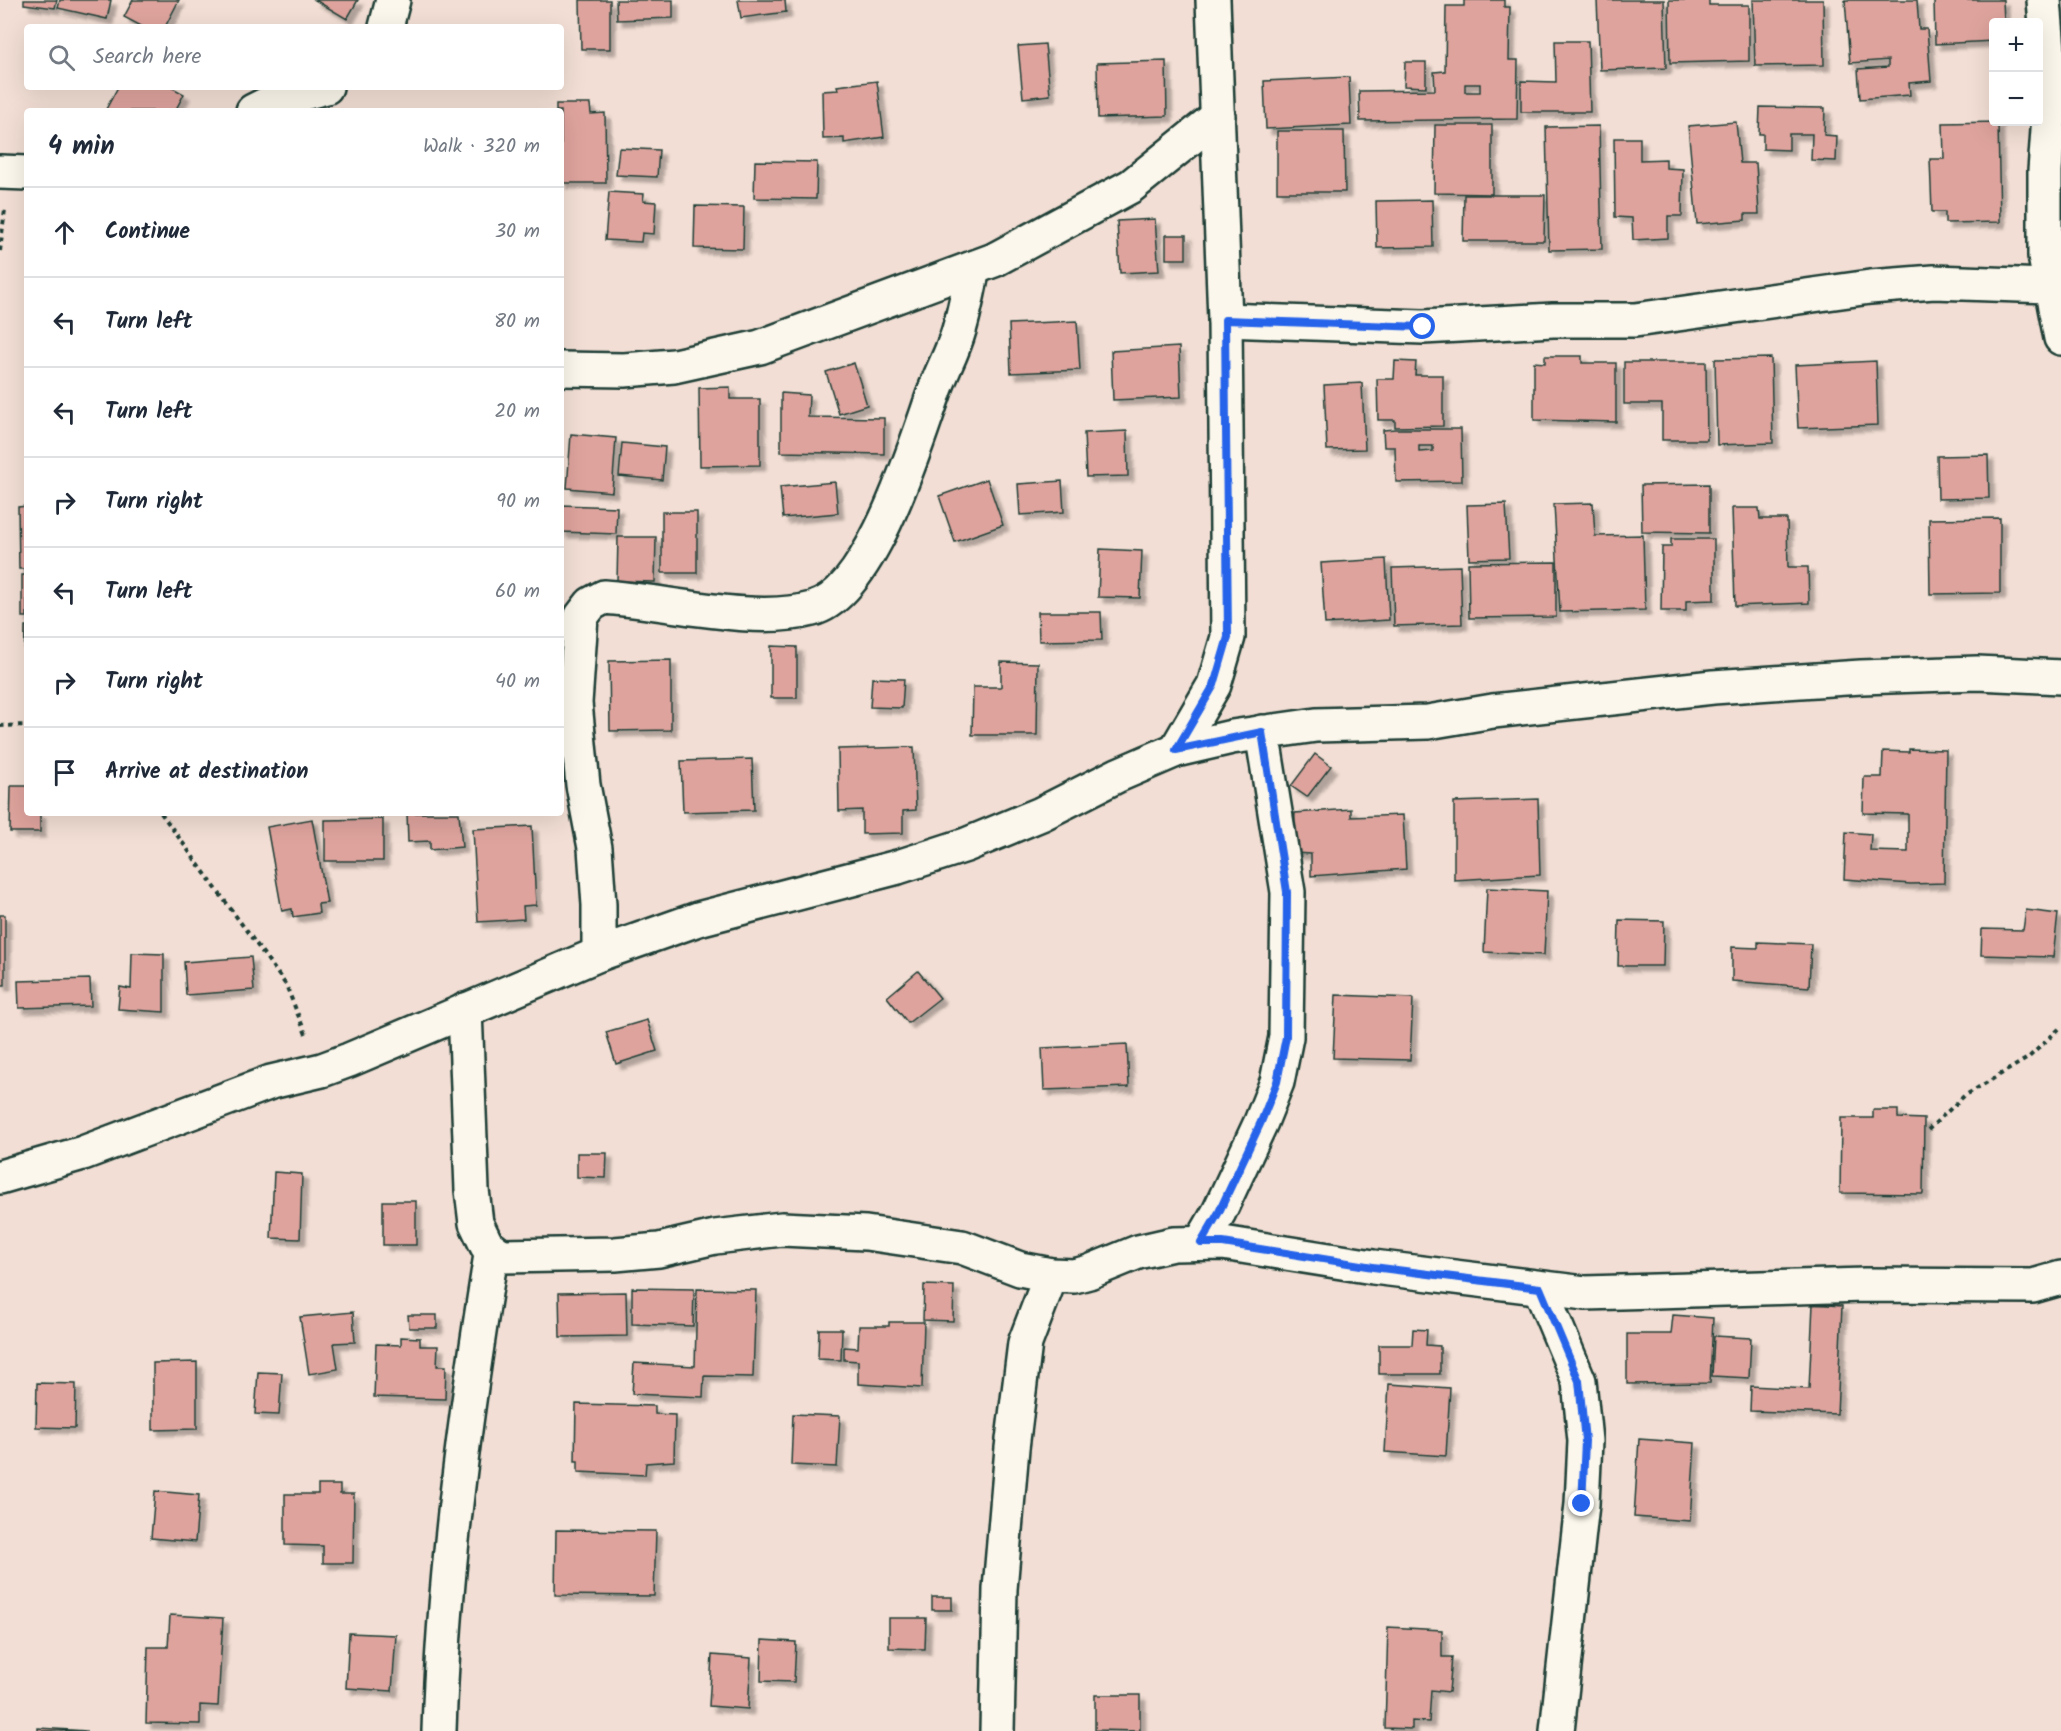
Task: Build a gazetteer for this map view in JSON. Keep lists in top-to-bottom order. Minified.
{"page":{"map_buttons":["+","−"],"search":"Search here","heading":["4 min","Walk · 320 m"],"list":[["Continue","30 m"],["Turn left","80 m"],["Turn left","20 m"],["Turn right","90 m"],["Turn left","60 m"],["Turn right","40 m"],"Arrive at destination"]}}
